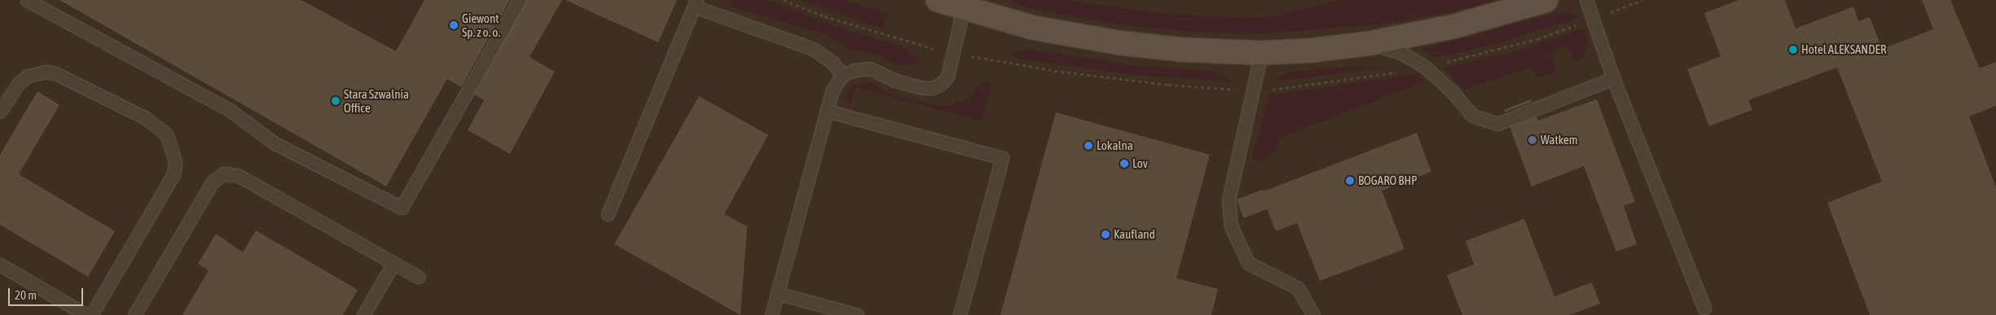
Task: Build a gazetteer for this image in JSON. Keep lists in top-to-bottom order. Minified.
{"places":["Giewont Sp. z o. o.","Hotel ALEKSANDER","Stara Szwalnia Office","Watkem","Lokalna","Lov","BOGARO BHP","Kaufland"],"scale_bar":"20 m"}
